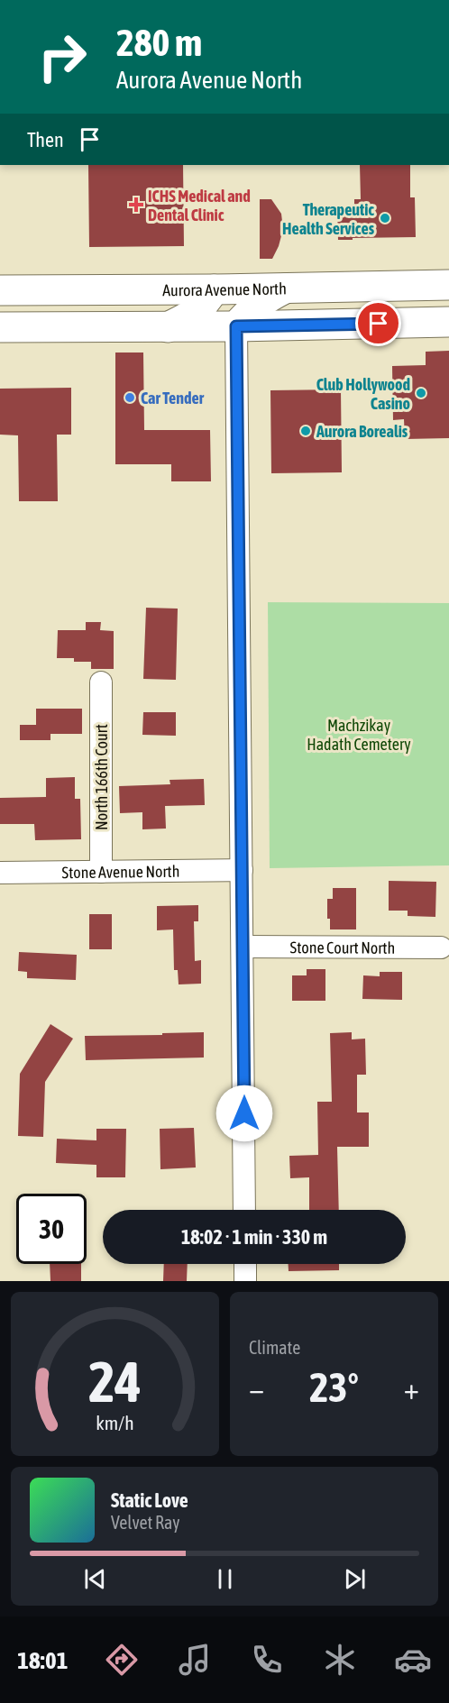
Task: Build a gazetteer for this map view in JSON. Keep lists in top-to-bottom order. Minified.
{"streets":{"main road":["Aurora Avenue North"],"street":["North 166th Court","Stone Avenue North","Stone Court North"]},"crossings":[["North 166th Court","Stone Avenue North"]],"parks":["Machzikay Hadath Cemetery"],"places":{"health":["ICHS Medical and Dental Clinic"],"other":["Therapeutic Health Services","Club Hollywood Casino","Car Tender","Aurora Borealis"]},"page":{"turn":["280 m","Aurora Avenue North"],"then":"Then","limit":"30","trip":"18:02 · 1 min · 330 m","tile":"Climate","heat":["−","23°","+"],"song":["Static Love","Velvet Ray"],"tabs":"18:01","gauge":["24","km/h"]}}
